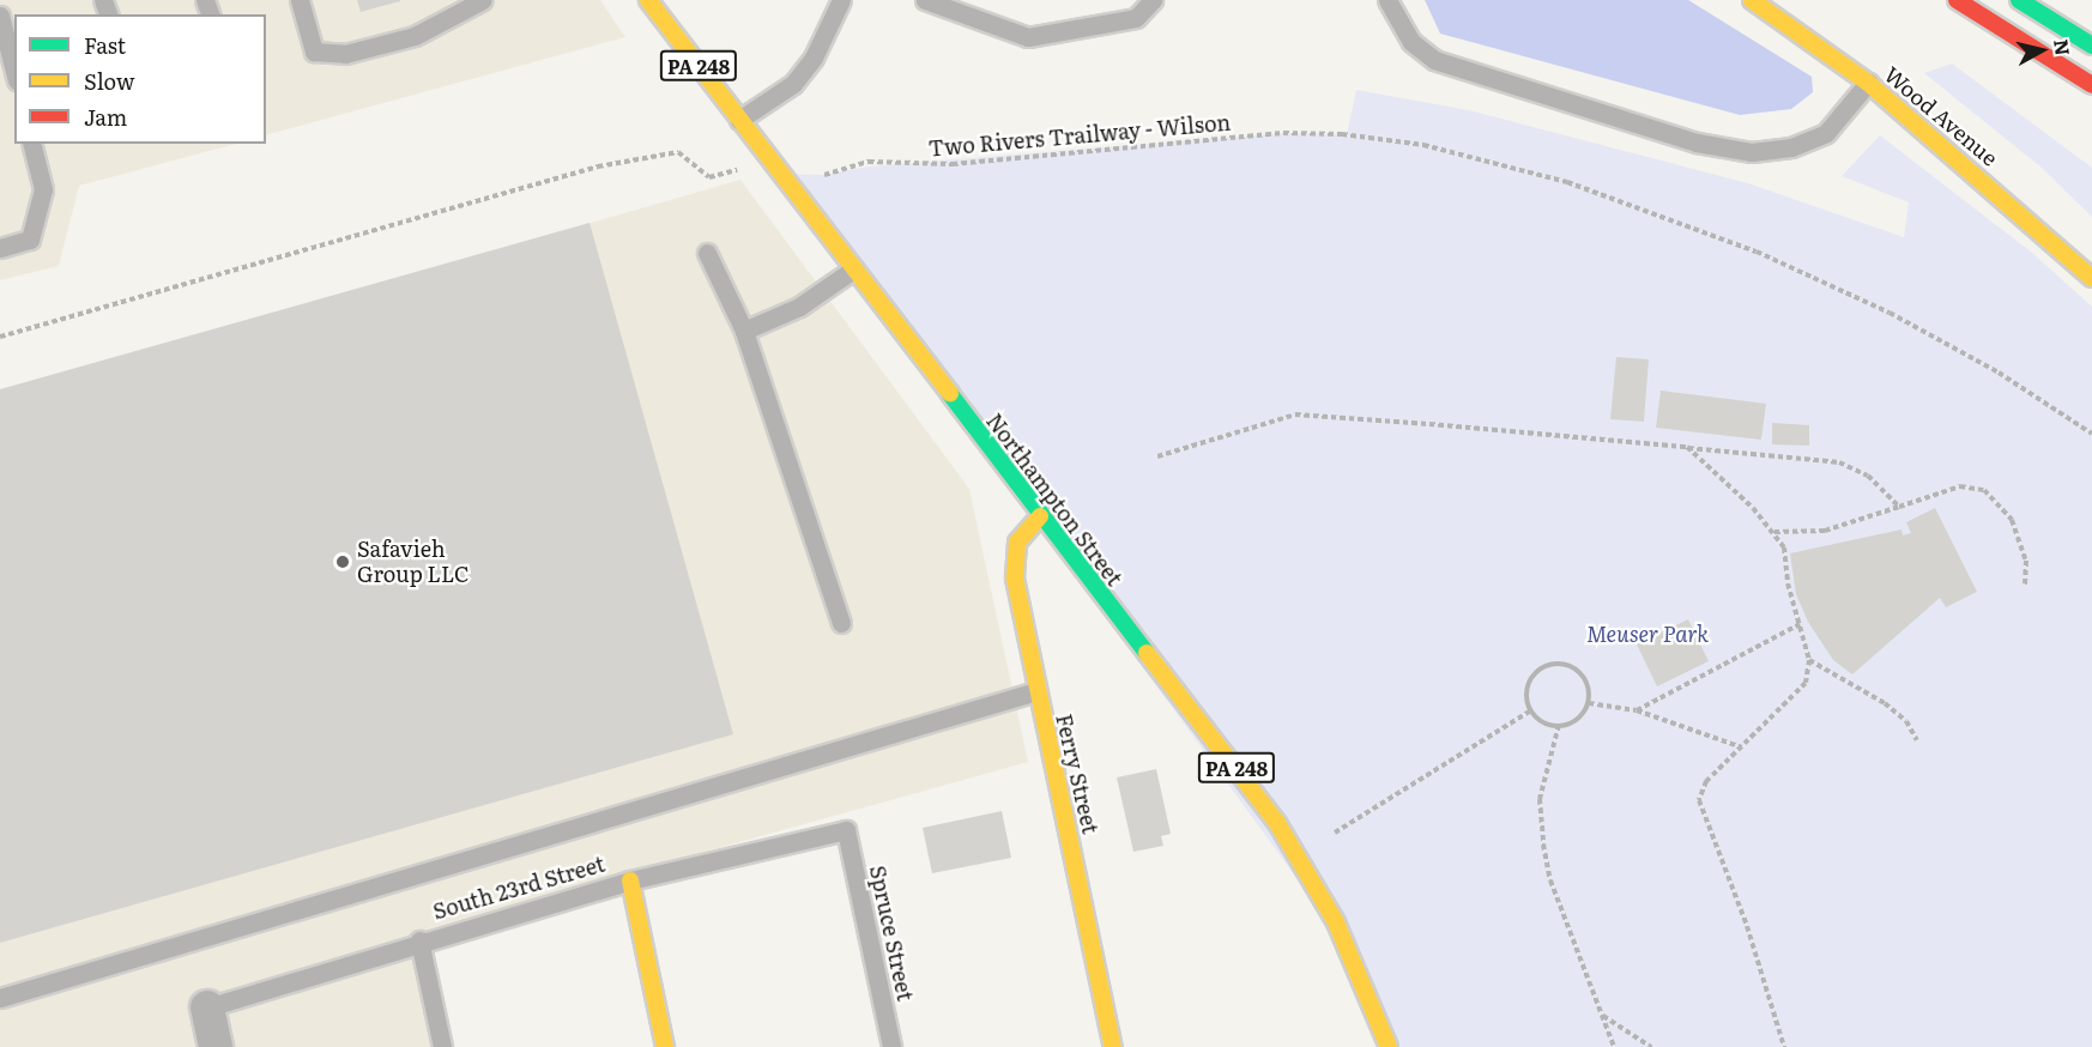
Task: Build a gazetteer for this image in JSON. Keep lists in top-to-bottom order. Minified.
{"streets":{"main road":["PA 248","Wood Avenue","Northampton Street","Ferry Street"],"lane":["South 23rd Street","Spruce Street"],"path":["Two Rivers Trailway - Wilson"]},"crossings":[["Northampton Street","Ferry Street"],["South 23rd Street","Spruce Street"]],"parks":["Meuser Park"],"places":["Safavieh Group LLC"],"legend":["Fast","Slow","Jam"],"north":"right"}
